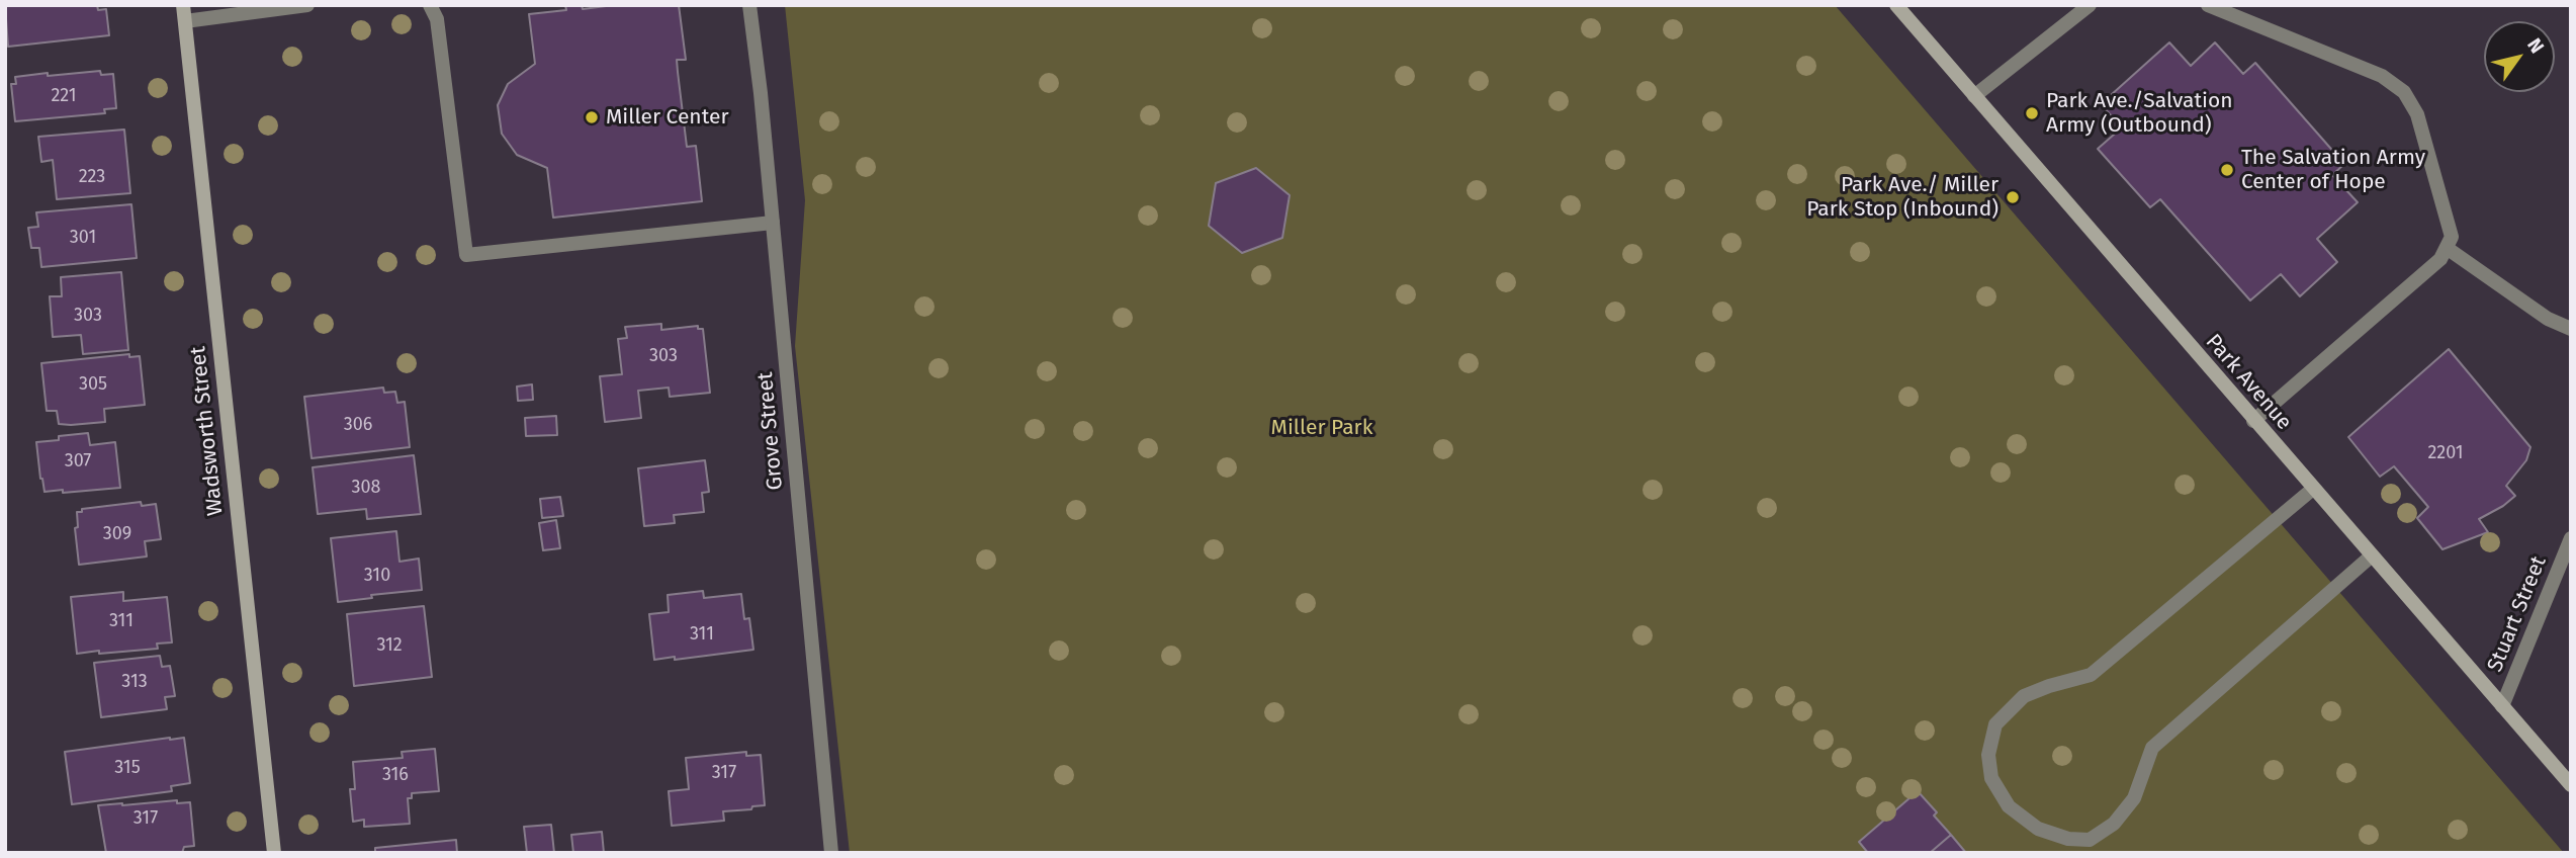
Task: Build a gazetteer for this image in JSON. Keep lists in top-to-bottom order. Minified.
{"streets":{"main road":["Park Avenue","Wadsworth Street"],"street":["Grove Street","Stuart Street"]},"crossings":[["Park Avenue","Stuart Street"]],"parks":["Miller Park"],"places":["Park Ave./Salvation Army (Outbound)","Miller Center","The Salvation Army Center of Hope","Park Ave./ Miller Park Stop (Inbound)"],"house_numbers":["221","223","301","303","303","305","306","2201","307","308","309","310","311","311","312","313","315","317","316","317"],"north":"top right"}
